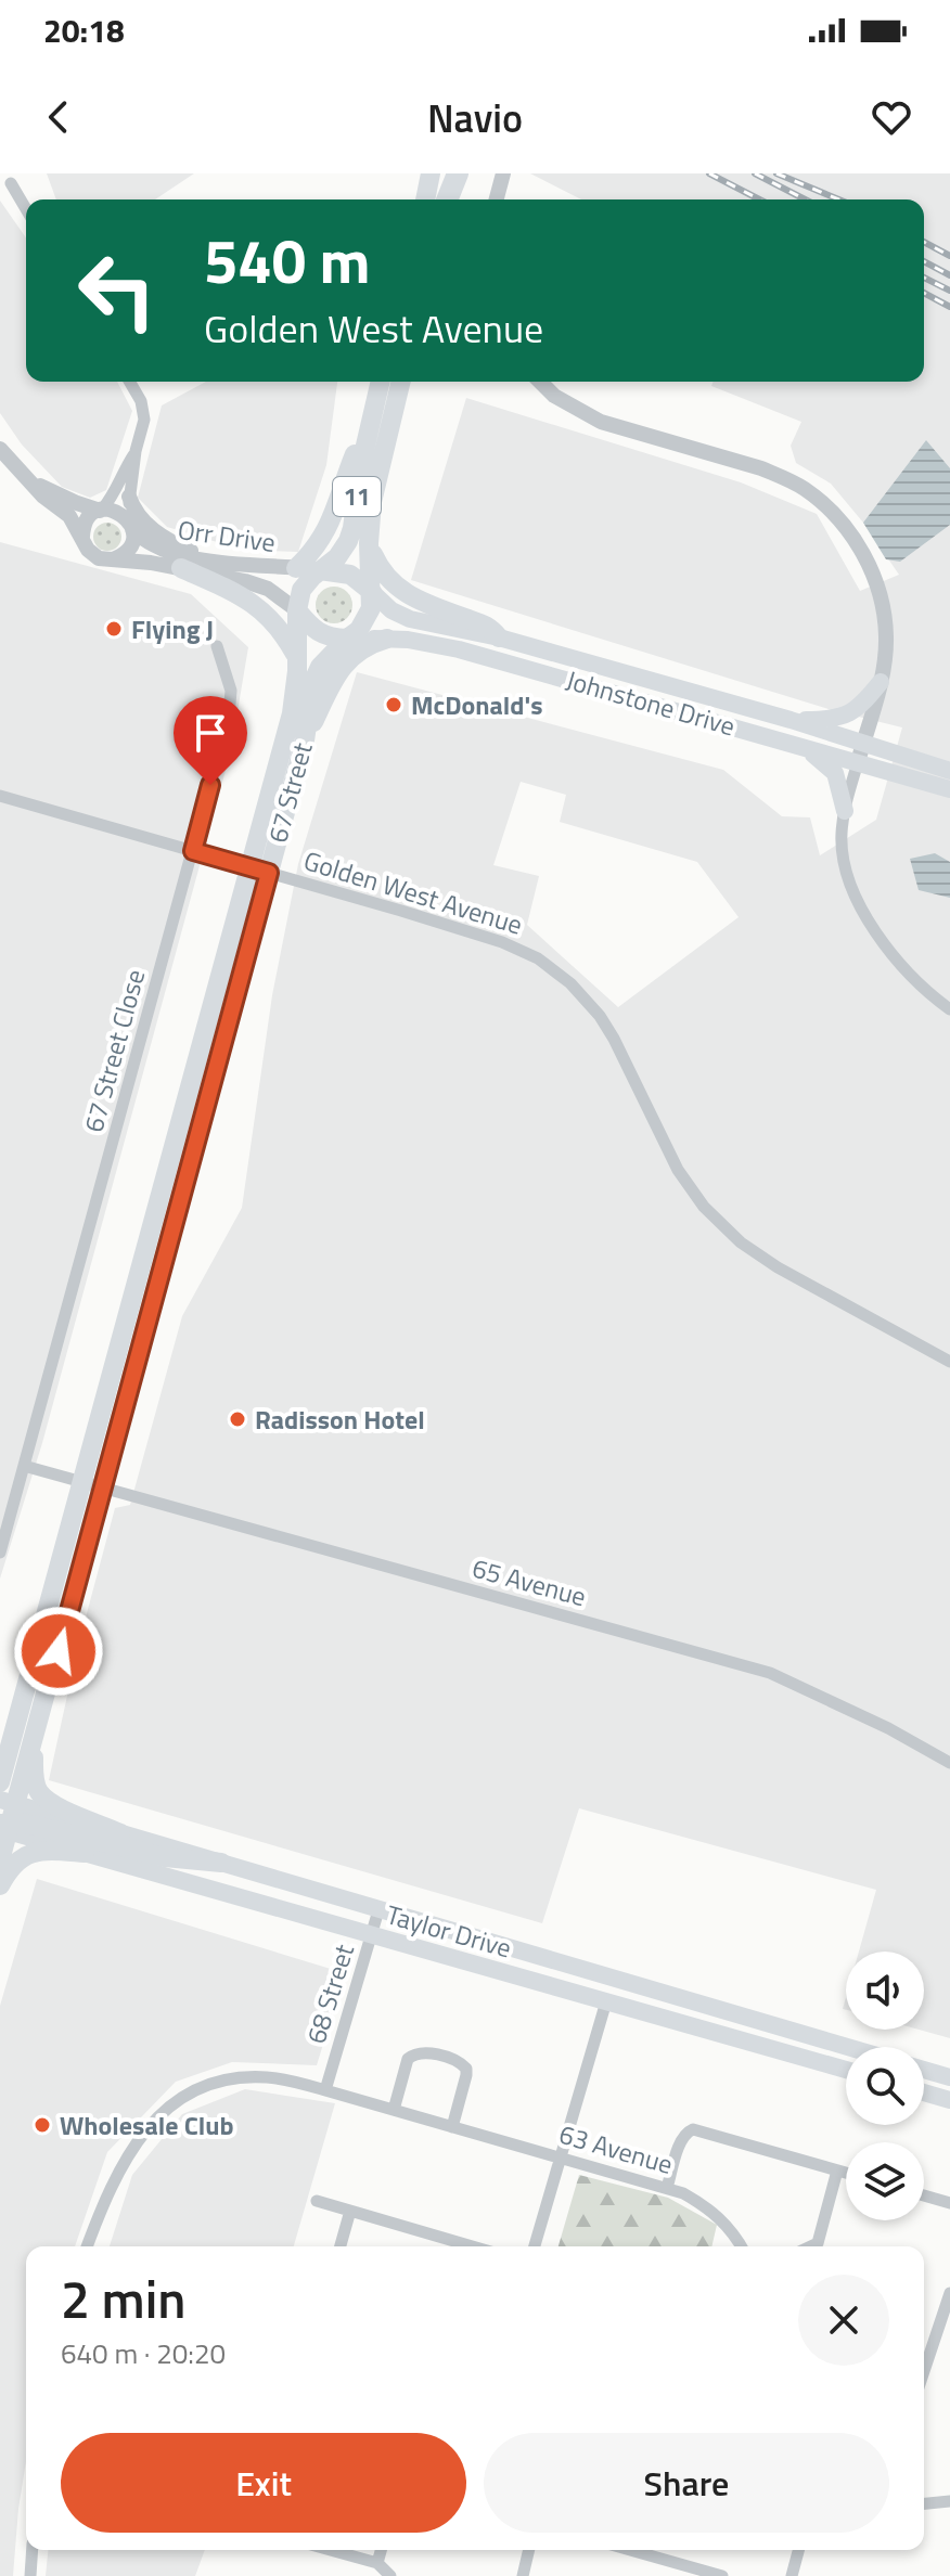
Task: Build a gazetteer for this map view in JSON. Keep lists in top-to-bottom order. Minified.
{"streets":{"main road":["11","Johnstone Drive","67 Street","Taylor Drive"],"street":["Orr Drive","Golden West Avenue","67 Street Close","65 Avenue","68 Street","63 Avenue"]},"crossings":[["11","Orr Drive"],["11","Johnstone Drive"],["11","67 Street"],["Orr Drive","Johnstone Drive"],["Orr Drive","67 Street"],["Johnstone Drive","67 Street"],["67 Street","Golden West Avenue"],["67 Street","65 Avenue"],["67 Street","Taylor Drive"],["Golden West Avenue","67 Street Close"],["Taylor Drive","68 Street"],["68 Street","63 Avenue"]],"places":["Flying J","McDonald's","Radisson Hotel","Wholesale Club"],"page":{"status":"20:18","header":"Navio","turn":["540 m","Golden West Avenue"],"heading":["2 min","640 m · 20:20"],"buttons":["Exit","Share"]}}
